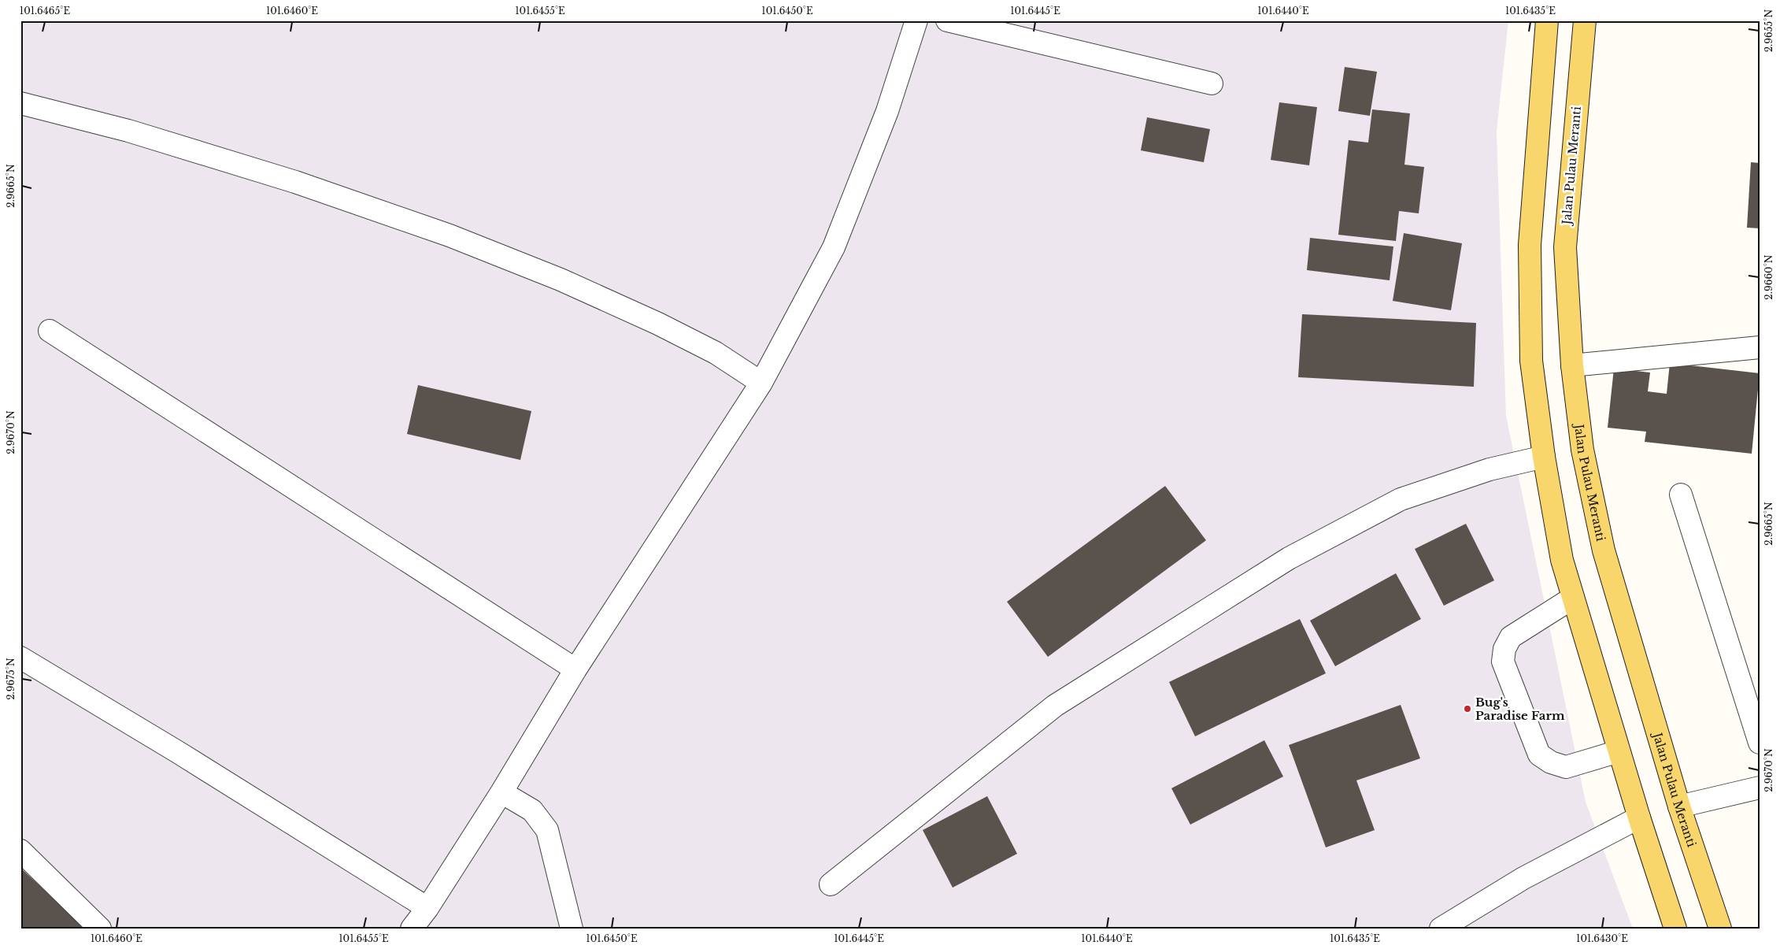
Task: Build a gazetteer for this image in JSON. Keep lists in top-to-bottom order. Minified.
{"streets":{"main road":["Jalan Pulau Meranti"]},"places":["Bug's Paradise Farm"],"coordinates":["101.6465°E","101.6460°E","101.6455°E","101.6450°E","101.6445°E","101.6440°E","101.6435°E","2.9655°N","2.9665°N","2.9660°N","2.9670°N","2.9675°N","101.6430°E"]}
